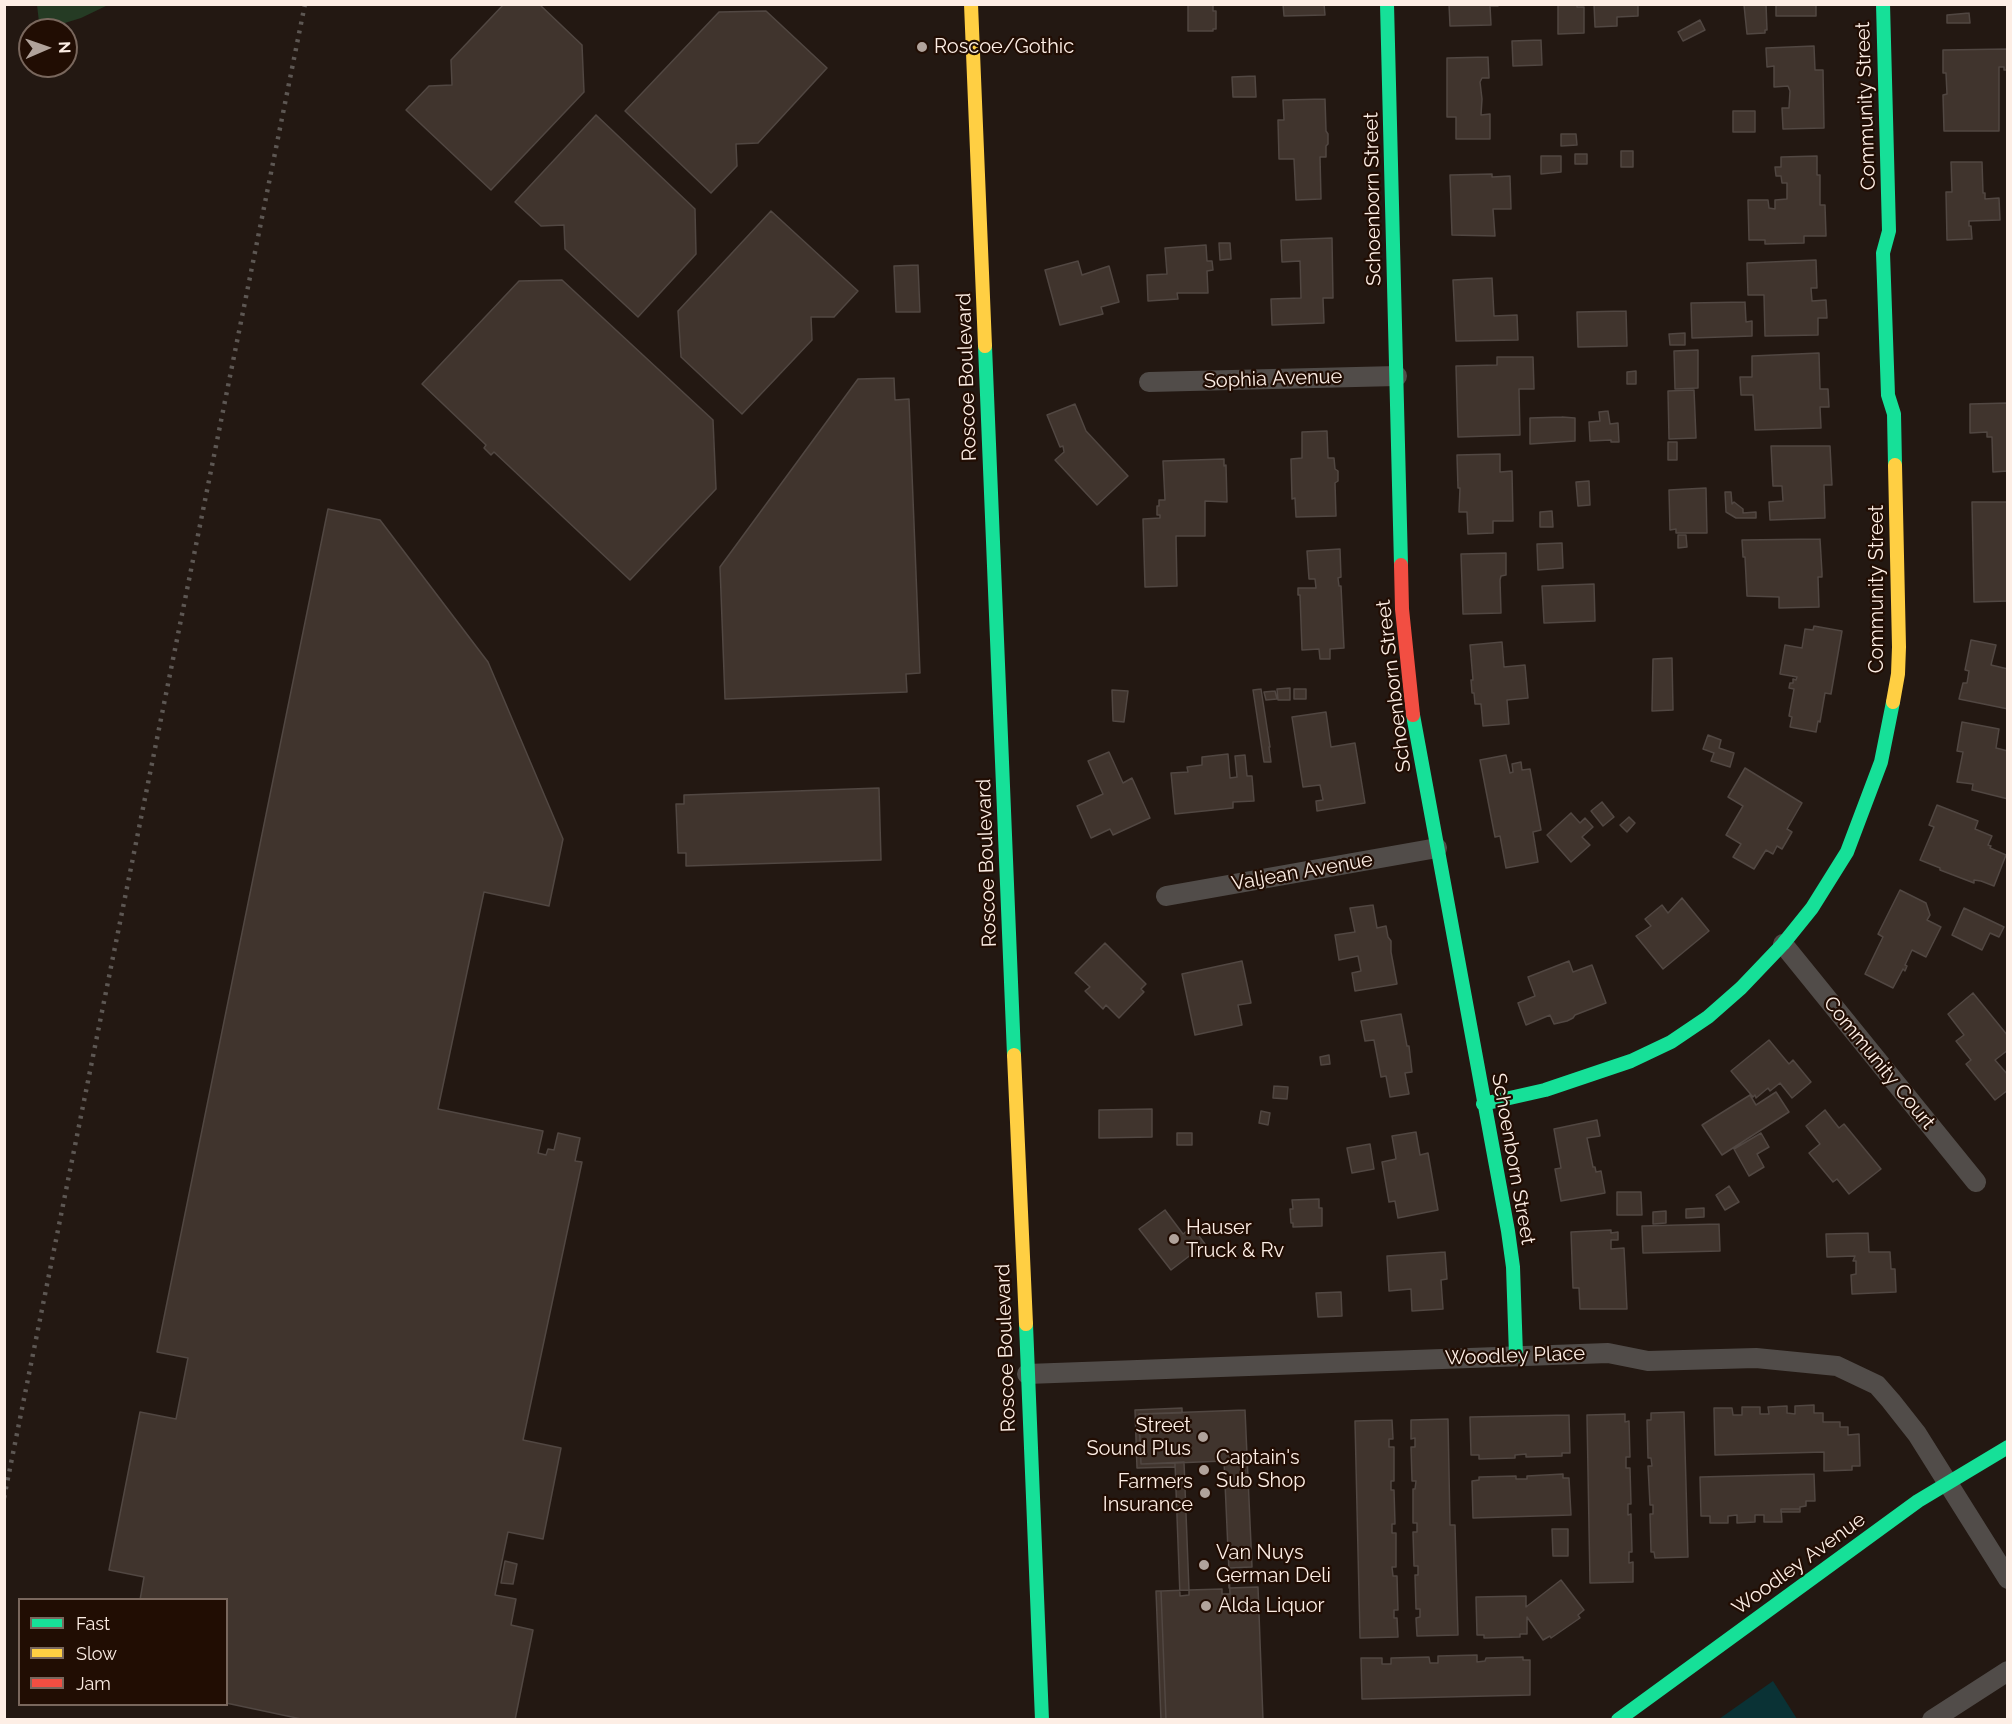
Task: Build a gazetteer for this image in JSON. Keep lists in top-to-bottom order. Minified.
{"streets":{"street":["Community Street","Schoenborn Street","Roscoe Boulevard","Sophia Avenue","Valjean Avenue","Community Court","Woodley Place","Woodley Avenue"]},"crossings":[["Community Street","Schoenborn Street"],["Community Street","Community Court"],["Schoenborn Street","Sophia Avenue"],["Schoenborn Street","Valjean Avenue"],["Schoenborn Street","Woodley Place"],["Roscoe Boulevard","Woodley Place"],["Woodley Place","Woodley Avenue"]],"places":["Roscoe/Gothic","Hauser Truck & Rv","Street Sound Plus","Captain's Sub Shop","Farmers Insurance","Van Nuys German Deli","Alda Liquor"],"legend":["Fast","Slow","Jam"],"north":"right"}
